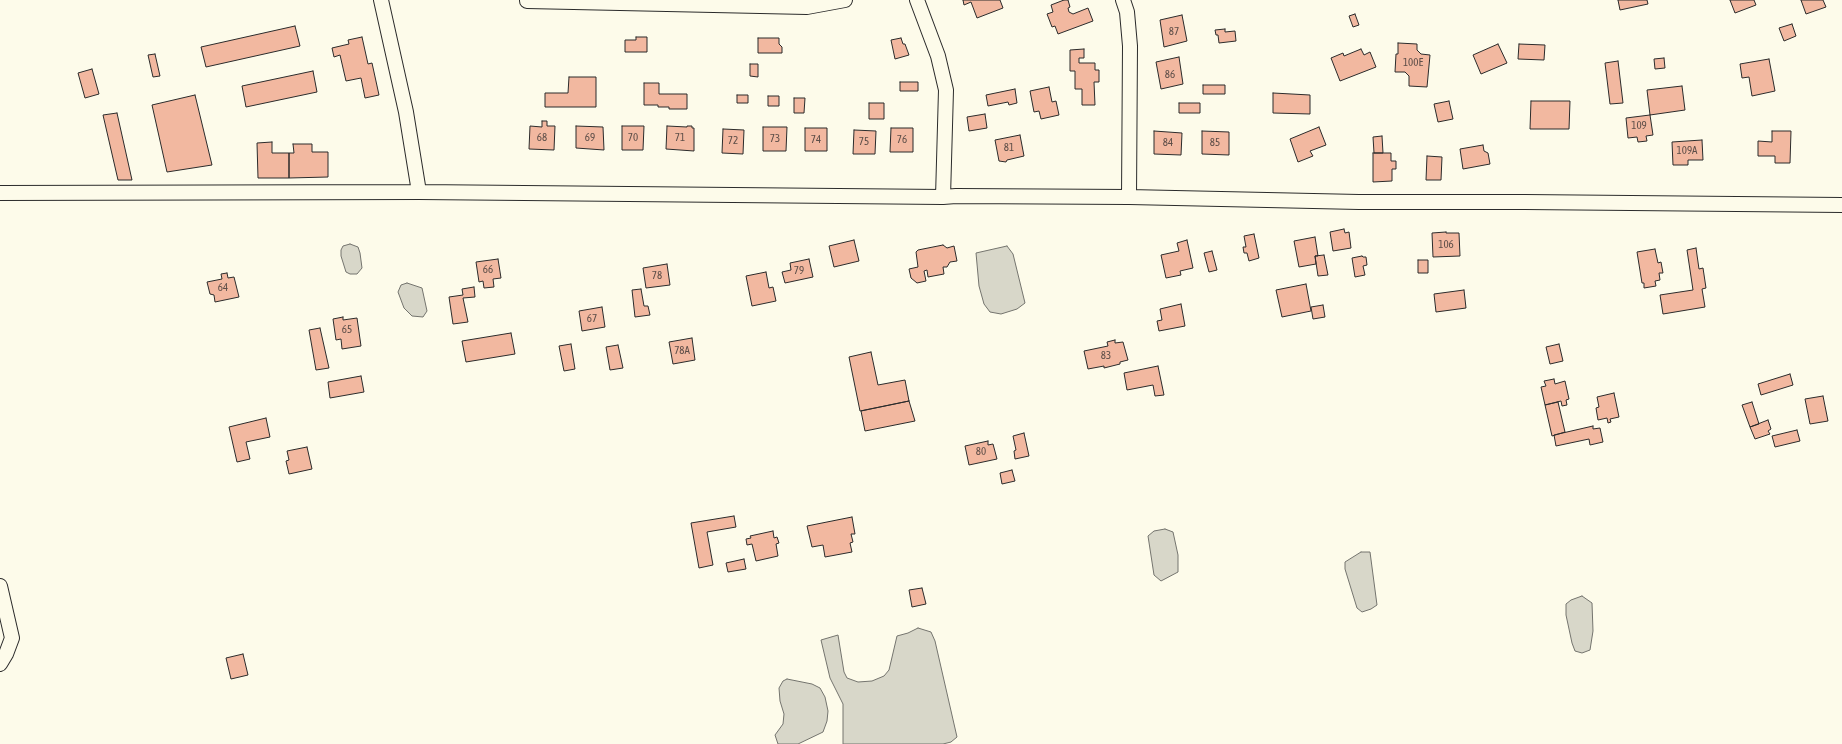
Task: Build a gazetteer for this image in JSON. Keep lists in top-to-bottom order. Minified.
{"house_numbers":["87","100E","86","109","68","69","70","71","73","74","76","72","75","84","85","81","109A","106","66","79","78","64","67","65","78A","83","80"]}
